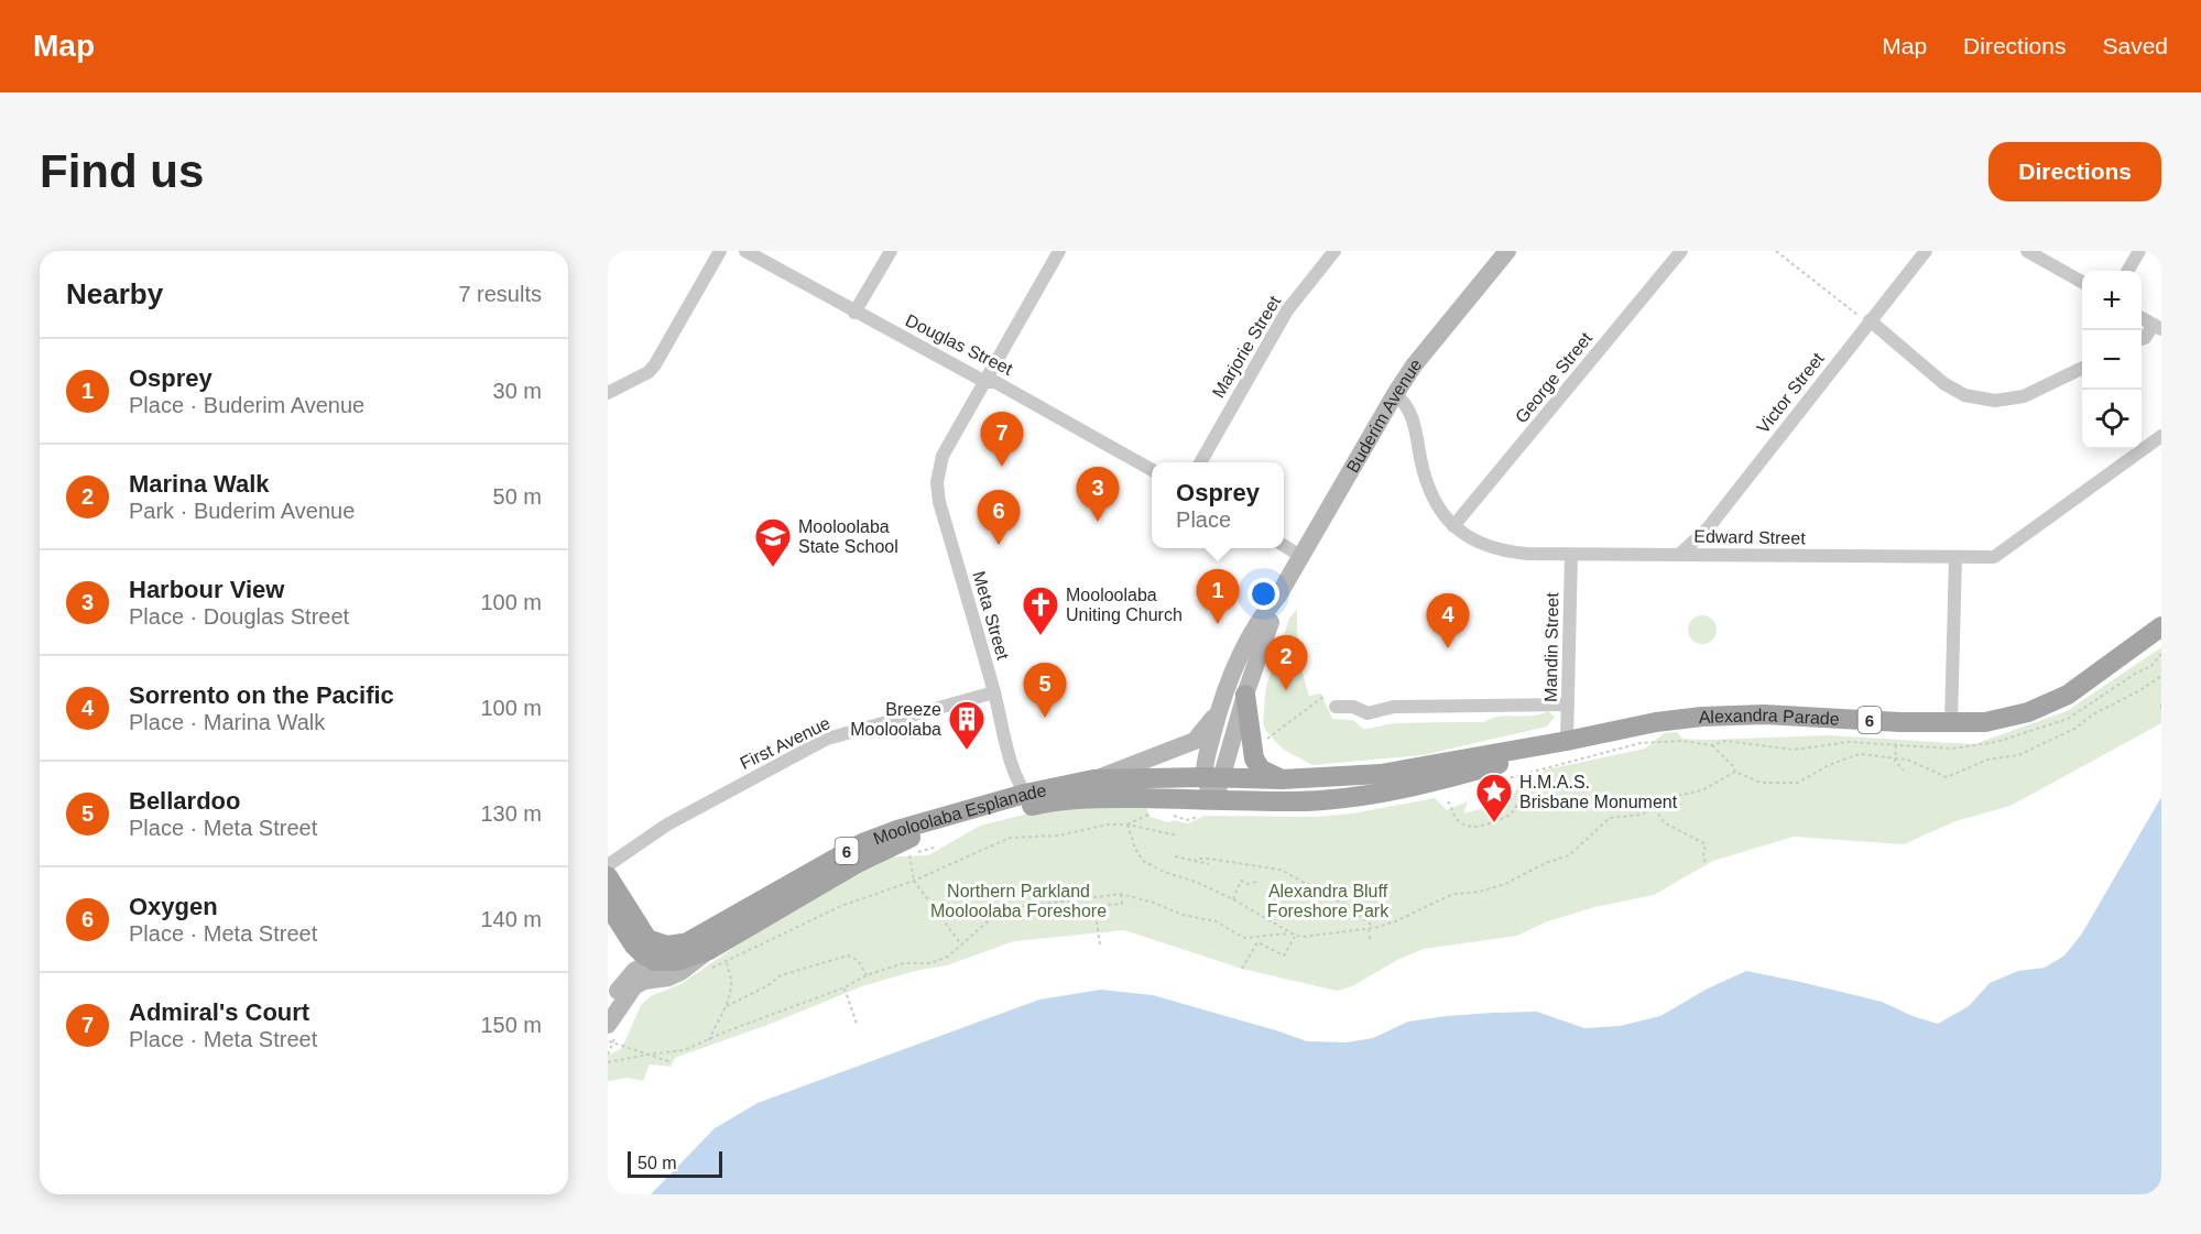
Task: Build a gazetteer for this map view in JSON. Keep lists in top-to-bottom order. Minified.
{"streets":{"main road":["Buderim Avenue","Alexandra Parade","6","Mooloolaba Esplanade"],"street":["Douglas Street","Marjorie Street","George Street","Victor Street","Edward Street","Meta Street","Mandin Street","First Avenue"]},"crossings":[["Douglas Street","Meta Street"],["George Street","Edward Street"],["Victor Street","Edward Street"],["Buderim Avenue","Edward Street"],["Buderim Avenue","Alexandra Parade"],["Buderim Avenue","Mooloolaba Esplanade"],["Edward Street","Mandin Street"],["Meta Street","First Avenue"],["Meta Street","Mooloolaba Esplanade"],["Mandin Street","Alexandra Parade"],["Alexandra Parade","Mooloolaba Esplanade"],["6","Mooloolaba Esplanade"]],"parks":["Northern Parkland Mooloolaba Foreshore","Alexandra Bluff Foreshore Park"],"places":{"school or university":["Mooloolaba State School"],"church":["Mooloolaba Uniting Church"],"building":["Breeze Mooloolaba"],"place":["H.M.A.S. Brisbane Monument"]},"scale_bar":"50 m","page":{"header":"Map","nav":["Map","Directions","Saved"],"buttons":"Directions","title":"Find us","heading":["Nearby","7 results"],"map_buttons":["+","−"],"list":[{"mark":"1","name":"Osprey","note":"Place · Buderim Avenue","value":"30 m"},{"mark":"2","name":"Marina Walk","note":"Park · Buderim Avenue","value":"50 m"},{"mark":"3","name":"Harbour View","note":"Place · Douglas Street","value":"100 m"},{"mark":"4","name":"Sorrento on the Pacific","note":"Place · Marina Walk","value":"100 m"},{"mark":"5","name":"Bellardoo","note":"Place · Meta Street","value":"130 m"},{"mark":"6","name":"Oxygen","note":"Place · Meta Street","value":"140 m"},{"mark":"7","name":"Admiral's Court","note":"Place · Meta Street","value":"150 m"}],"pins":["7","3","6","1","4","2","5"],"popup":["Osprey","Place"],"scale":"50 m"}}
